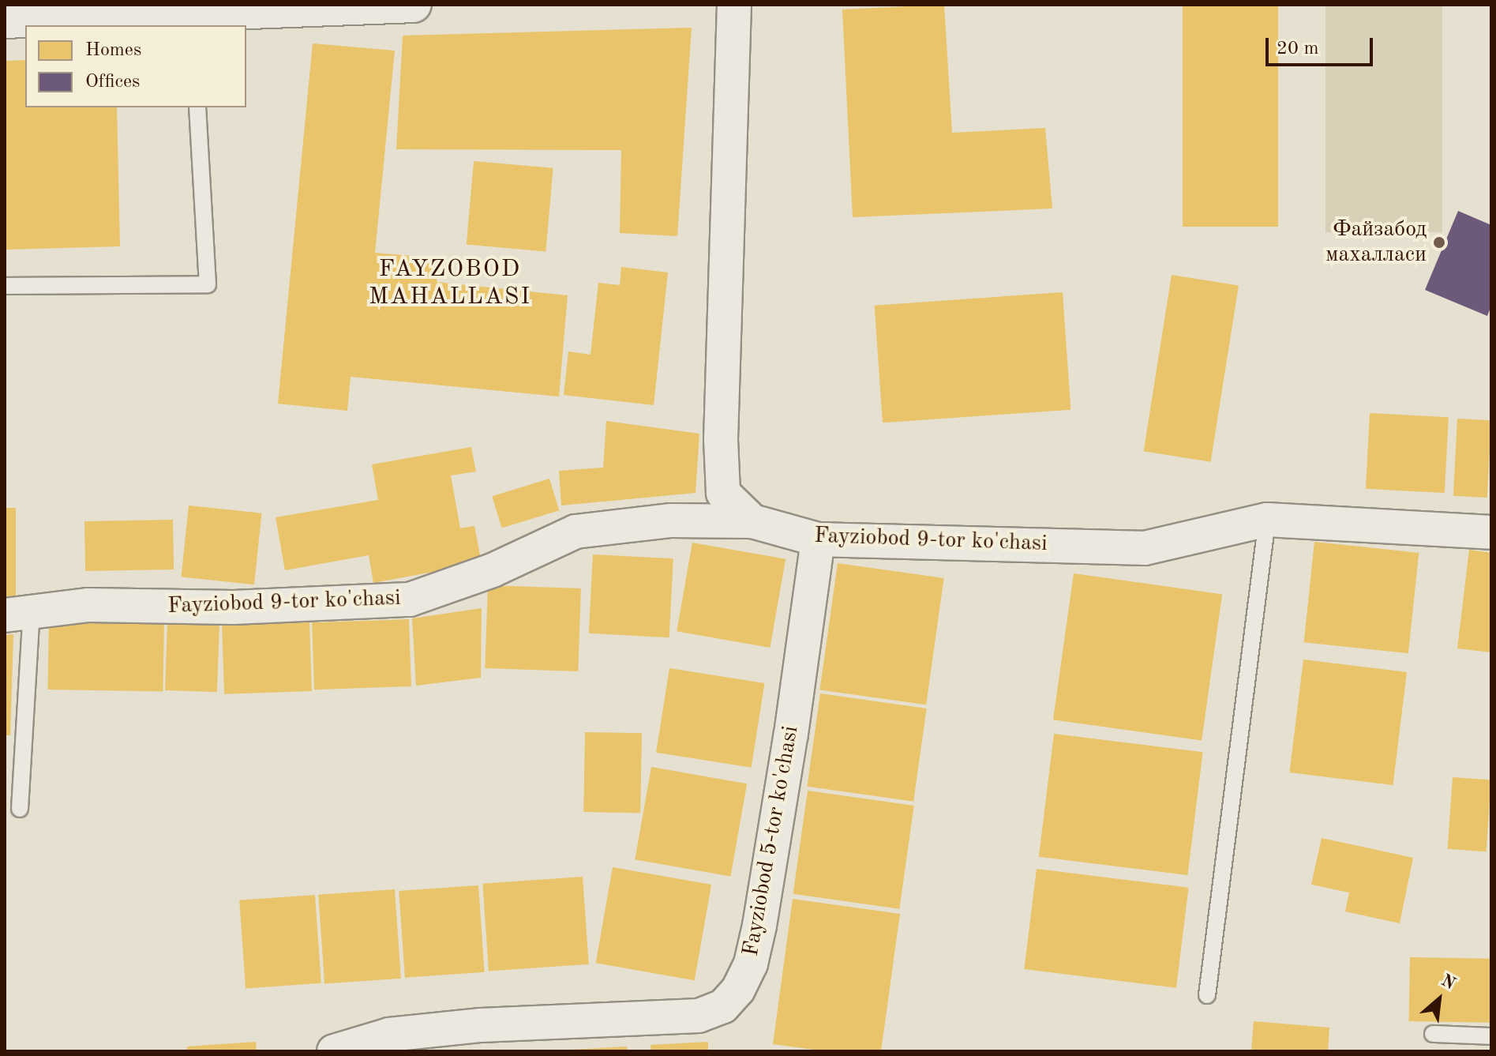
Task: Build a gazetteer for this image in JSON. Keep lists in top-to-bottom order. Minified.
{"streets":{"street":["Fayziobod 9-tor ko'chasi","Fayziobod 5-tor ko'chasi"]},"crossings":[["Fayziobod 9-tor ko'chasi","Fayziobod 5-tor ko'chasi"]],"districts":["FAYZOBOD MAHALLASI"],"places":["Файзабод махалласи"],"legend":["Homes","Offices"],"scale_bar":"20 m","north":"top right"}
